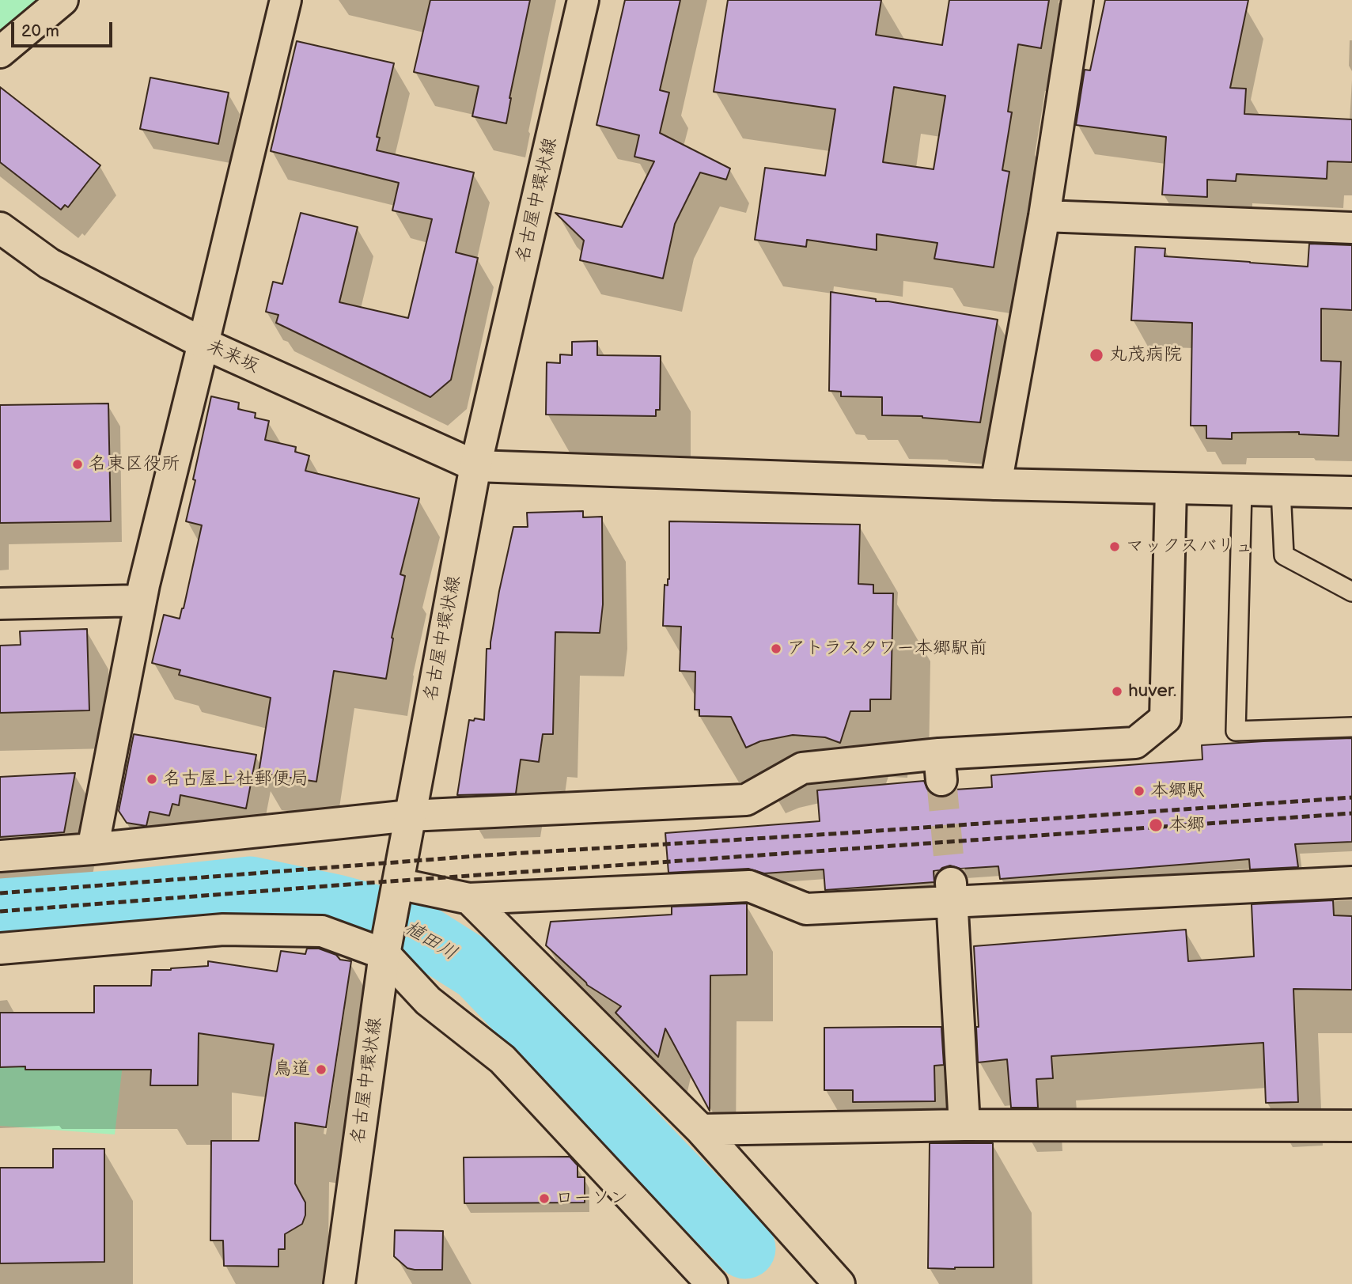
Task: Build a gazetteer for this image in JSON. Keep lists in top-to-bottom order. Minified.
{"streets":{"street":["名古屋中環状線","未来坂"]},"crossings":[["名古屋中環状線","未来坂"]],"water":["植田川"],"places":["丸茂病院","名東区役所","マックスバリュ","アトラスタワー本郷駅前","huver.","名古屋上社郵便局","本郷駅","本郷","鳥道","ローソン"],"scale_bar":"20 m"}
